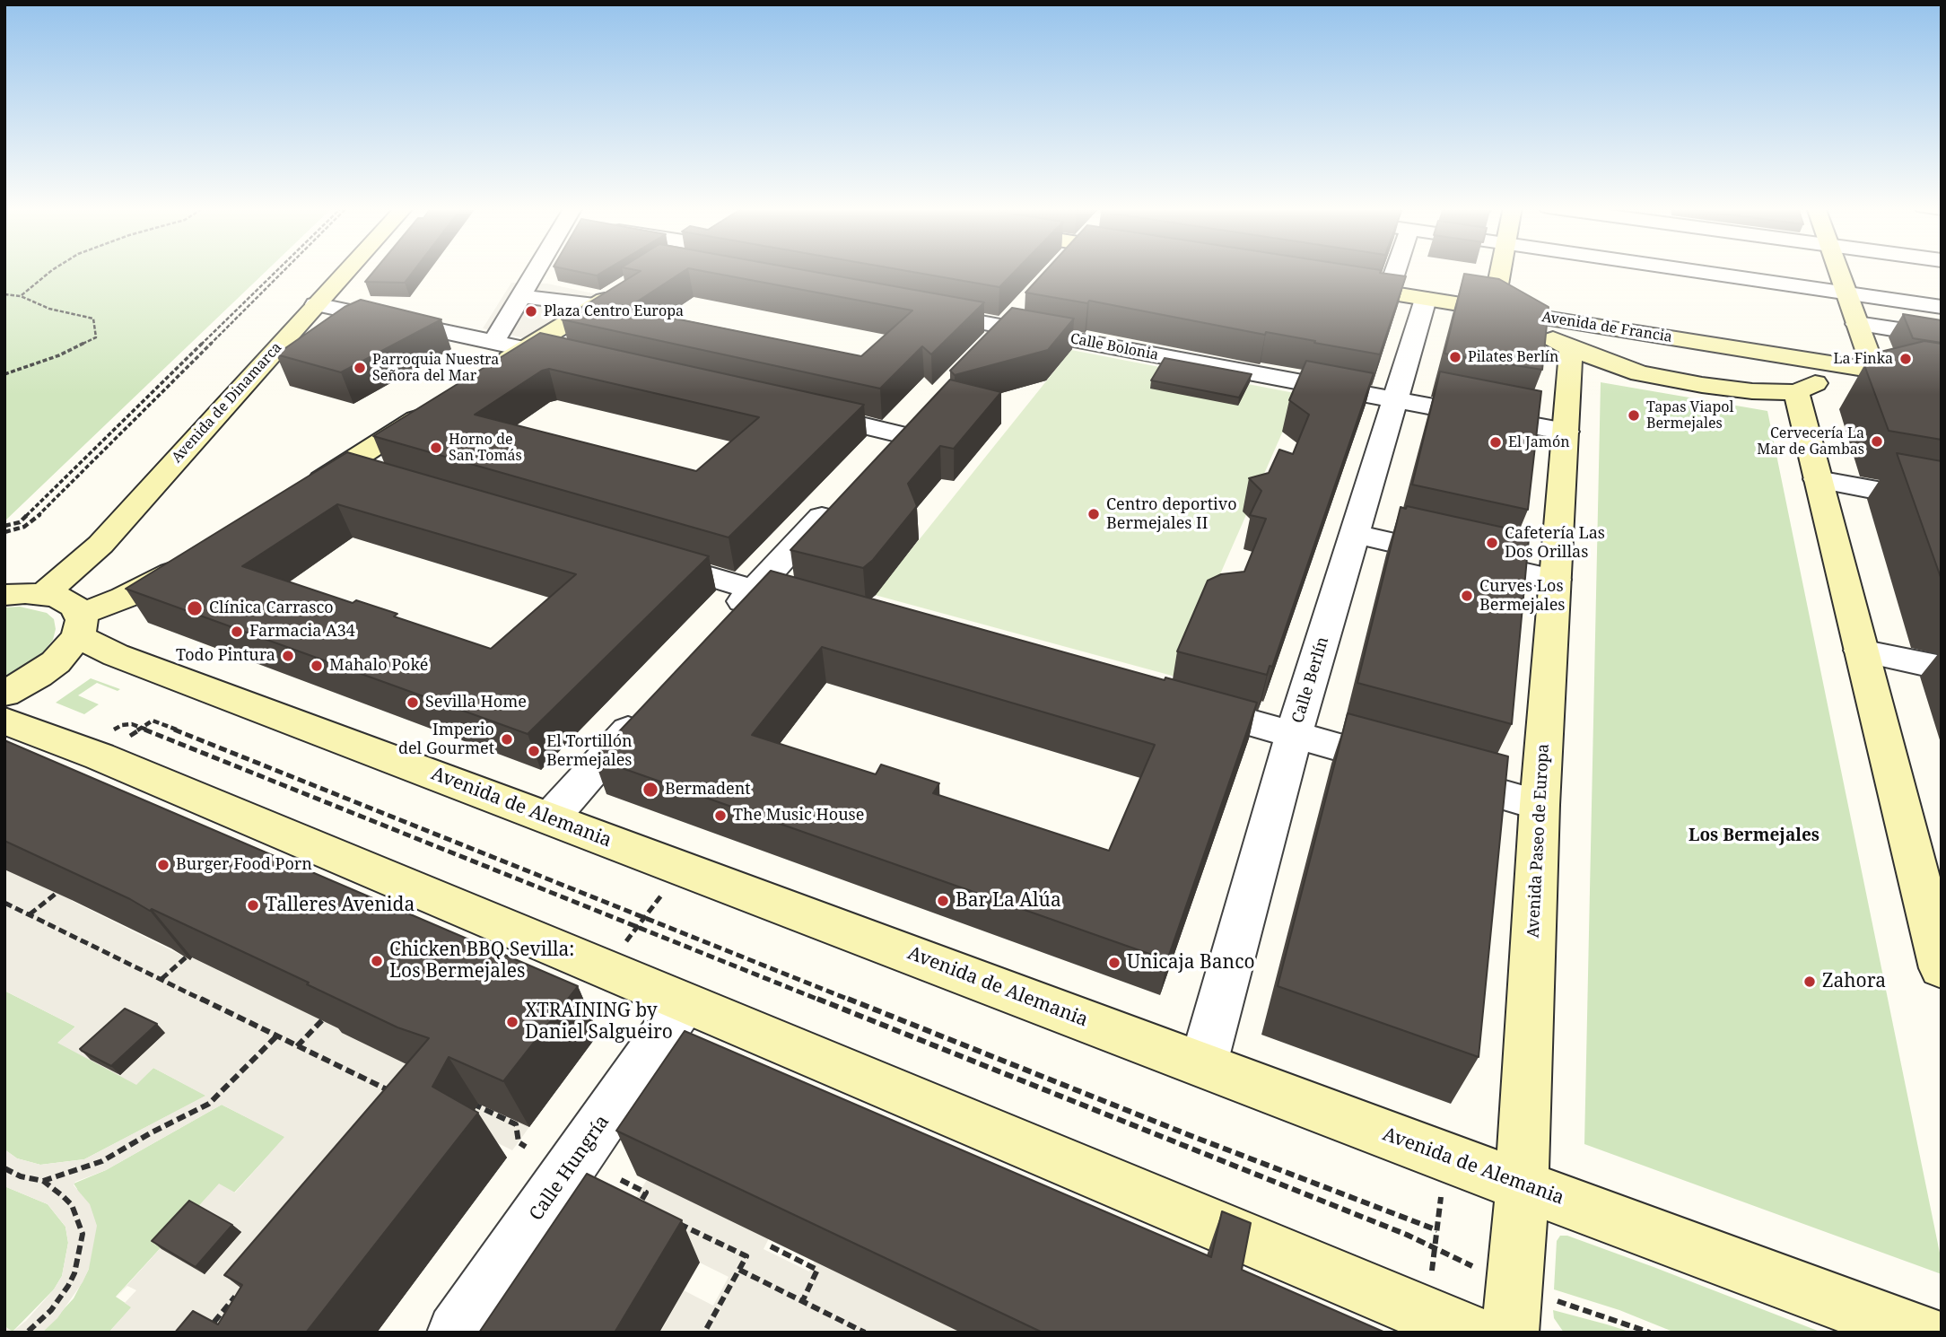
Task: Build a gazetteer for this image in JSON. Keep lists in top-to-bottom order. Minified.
{"streets":{"street":["Avenida de Francia","Calle Bolonia","Avenida de Dinamarca","Calle Berlín","Avenida de Alemania","Avenida Paseo de Europa","Calle Hungría"]},"crossings":[["Avenida de Francia","Calle Berlín"],["Calle Bolonia","Calle Berlín"],["Calle Bolonia","Avenida Paseo de Europa"],["Avenida de Dinamarca","Avenida de Alemania"],["Calle Berlín","Avenida de Alemania"],["Avenida de Alemania","Avenida Paseo de Europa"]],"districts":["Los Bermejales"],"places":["Plaza Centro Europa","Pilates Berlín","La Finka","Parroquia Nuestra Señora del Mar","Tapas Viapol Bermejales","Cervecería La Mar de Gambas","El Jamón","Horno de San Tomás","Centro deportivo Bermejales II","Cafetería Las Dos Orillas","Curves Los Bermejales","Clínica Carrasco","Farmacia A34","Todo Pintura","Mahalo Poké","Sevilla Home","Imperio del Gourmet","El Tortillón Bermejales","Bermadent","The Music House","Burger Food Porn","Bar La Alúa","Talleres Avenida","Chicken BBQ Sevilla: Los Bermejales","Unicaja Banco","Zahora","XTRAINING by Daniel Salgueiro"]}
